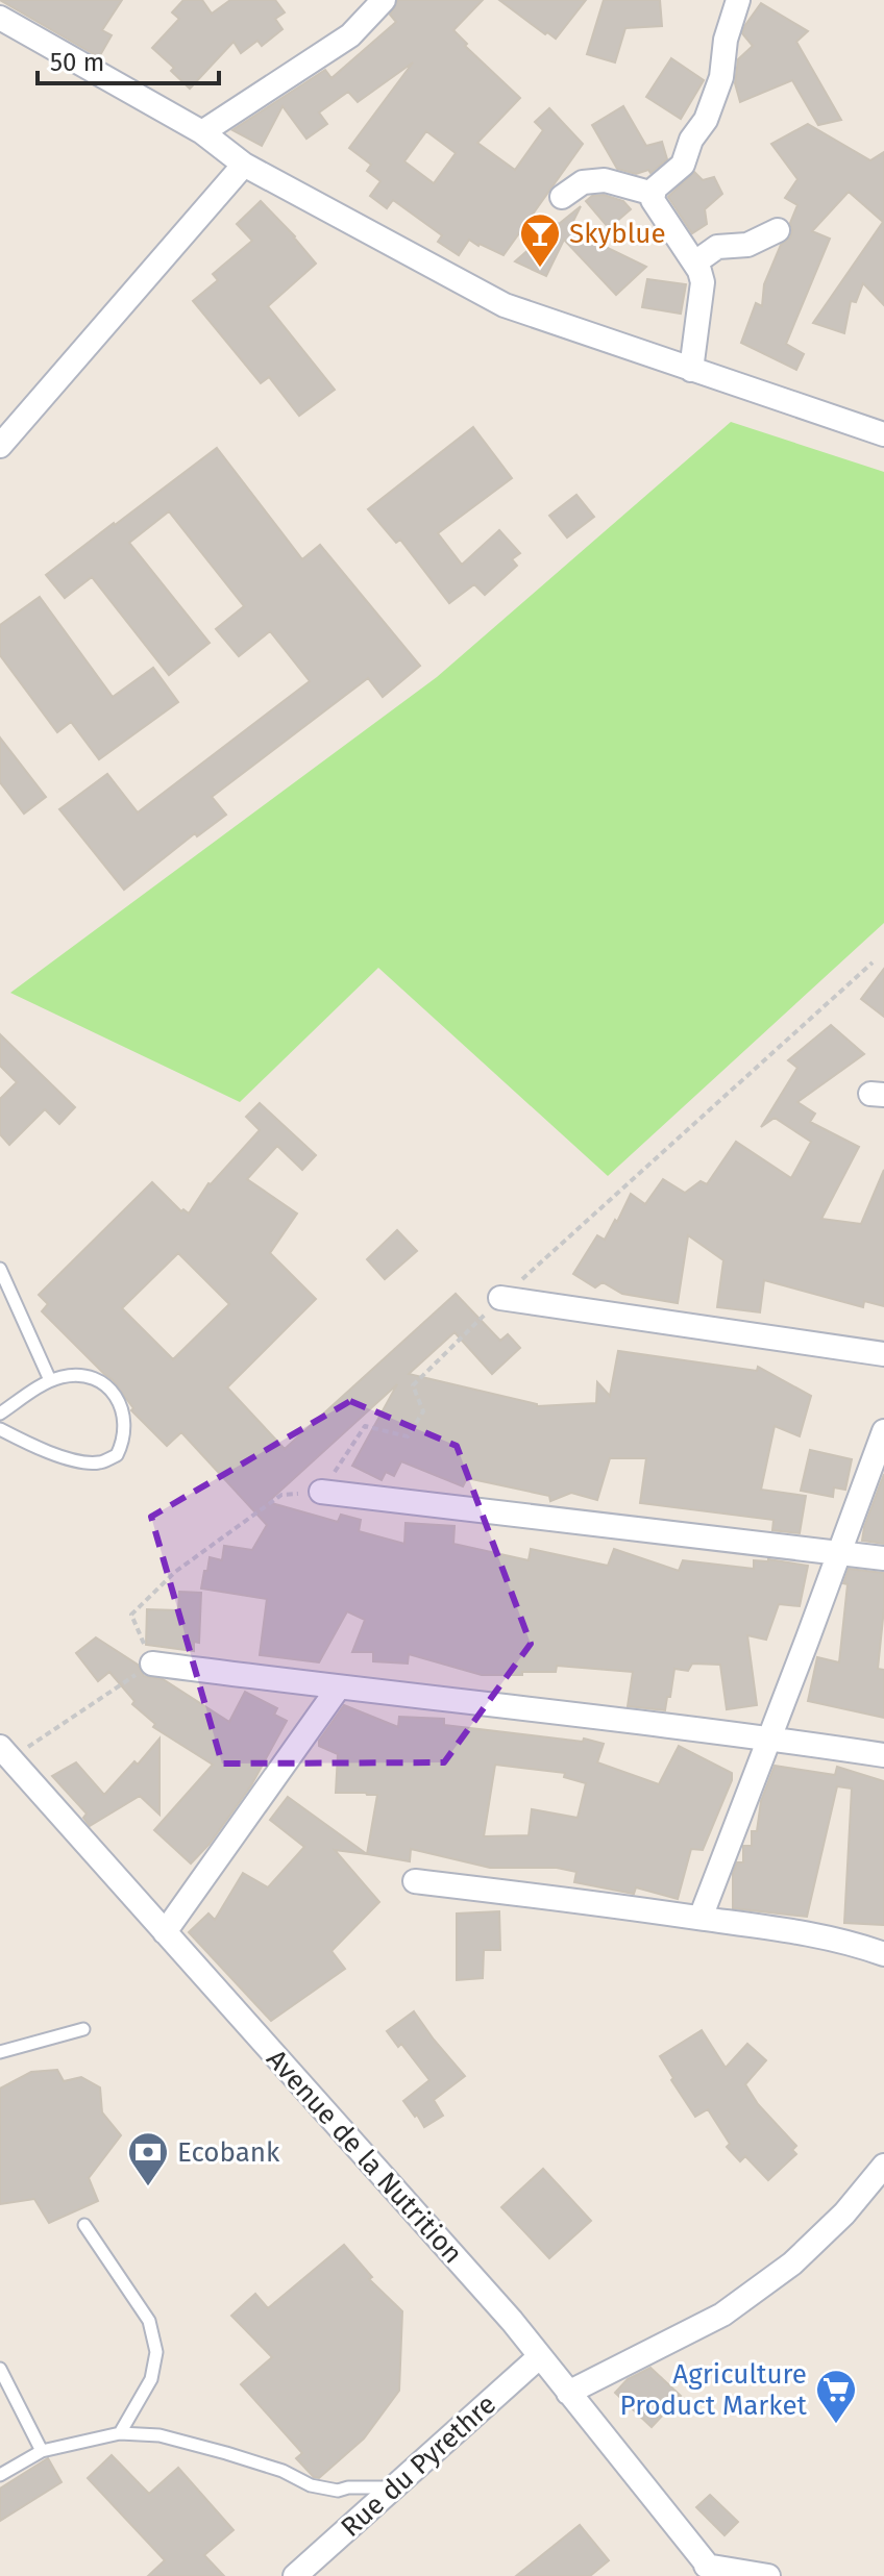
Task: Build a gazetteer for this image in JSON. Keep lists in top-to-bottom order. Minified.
{"streets":{"street":["Avenue de la Nutrition","Rue du Pyrethre"]},"crossings":[["Avenue de la Nutrition","Rue du Pyrethre"]],"places":{"bar":["Skyblue"],"bank":["Ecobank"],"supermarket":["Agriculture Product Market"]},"scale_bar":"50 m"}
